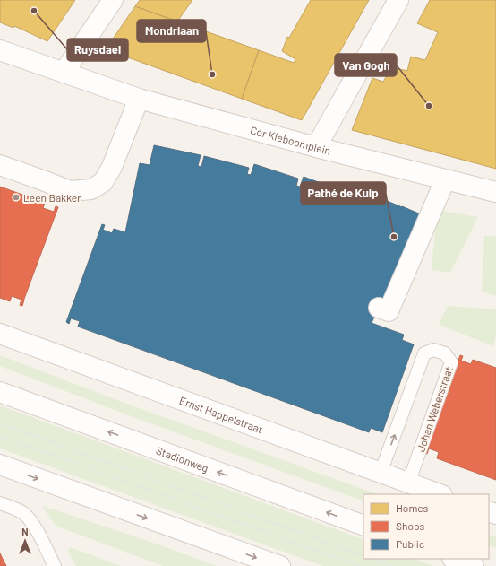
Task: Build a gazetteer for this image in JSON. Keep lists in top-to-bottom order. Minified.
{"streets":{"street":["Cor Kieboomplein","Ernst Happelstraat","Stadionweg"],"lane":["Johan Weberstraat"]},"crossings":[["Johan Weberstraat","Ernst Happelstraat"]],"places":["Ruysdael","Mondriaan","Van Gogh","Leen Bakker","Pathé de Kuip"],"legend":["Homes","Shops","Public"],"north":"top"}
